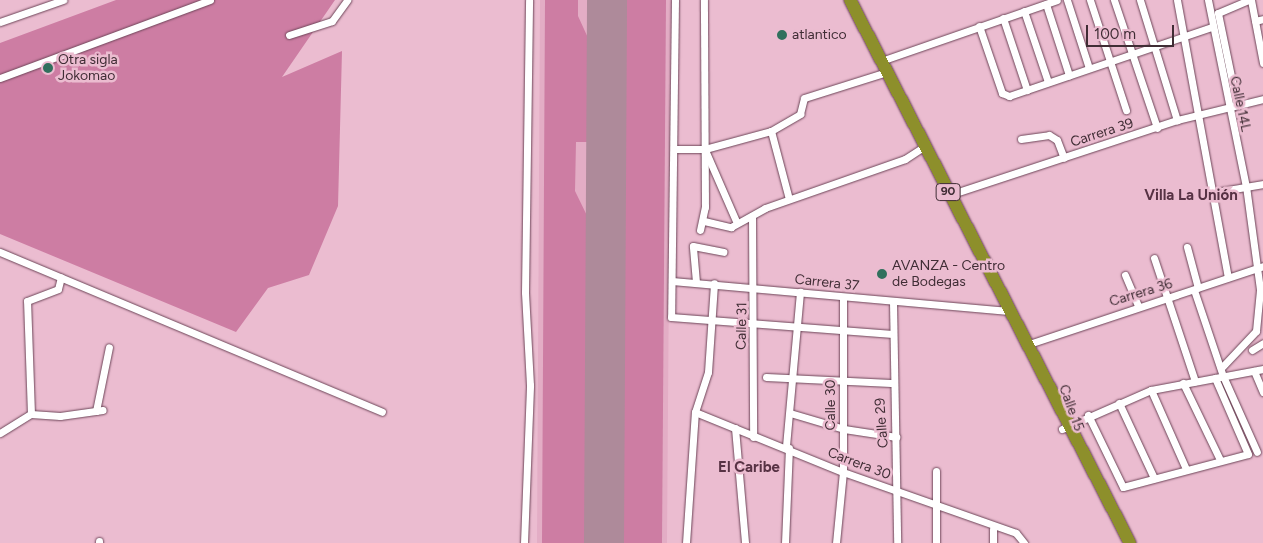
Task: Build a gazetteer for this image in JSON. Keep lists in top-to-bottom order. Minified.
{"streets":{"highway":["90","Calle 15"],"street":["Calle 14L","Carrera 39","Carrera 37","Carrera 36","Calle 31","Calle 30","Calle 29","Carrera 30"]},"crossings":[["Calle 14L","Carrera 39"],["Calle 14L","Carrera 36"],["Carrera 39","90"],["90","Carrera 37"],["90","Carrera 36"],["90","Calle 15"],["Carrera 37","Calle 31"],["Carrera 37","Calle 30"],["Carrera 37","Calle 29"],["Carrera 36","Calle 15"],["Calle 31","Carrera 30"],["Calle 30","Carrera 30"],["Calle 29","Carrera 30"]],"districts":["Villa La Unión","El Caribe"],"places":["atlantico","Otra sigla Jokomao","AVANZA - Centro de Bodegas"],"scale_bar":"100 m"}
